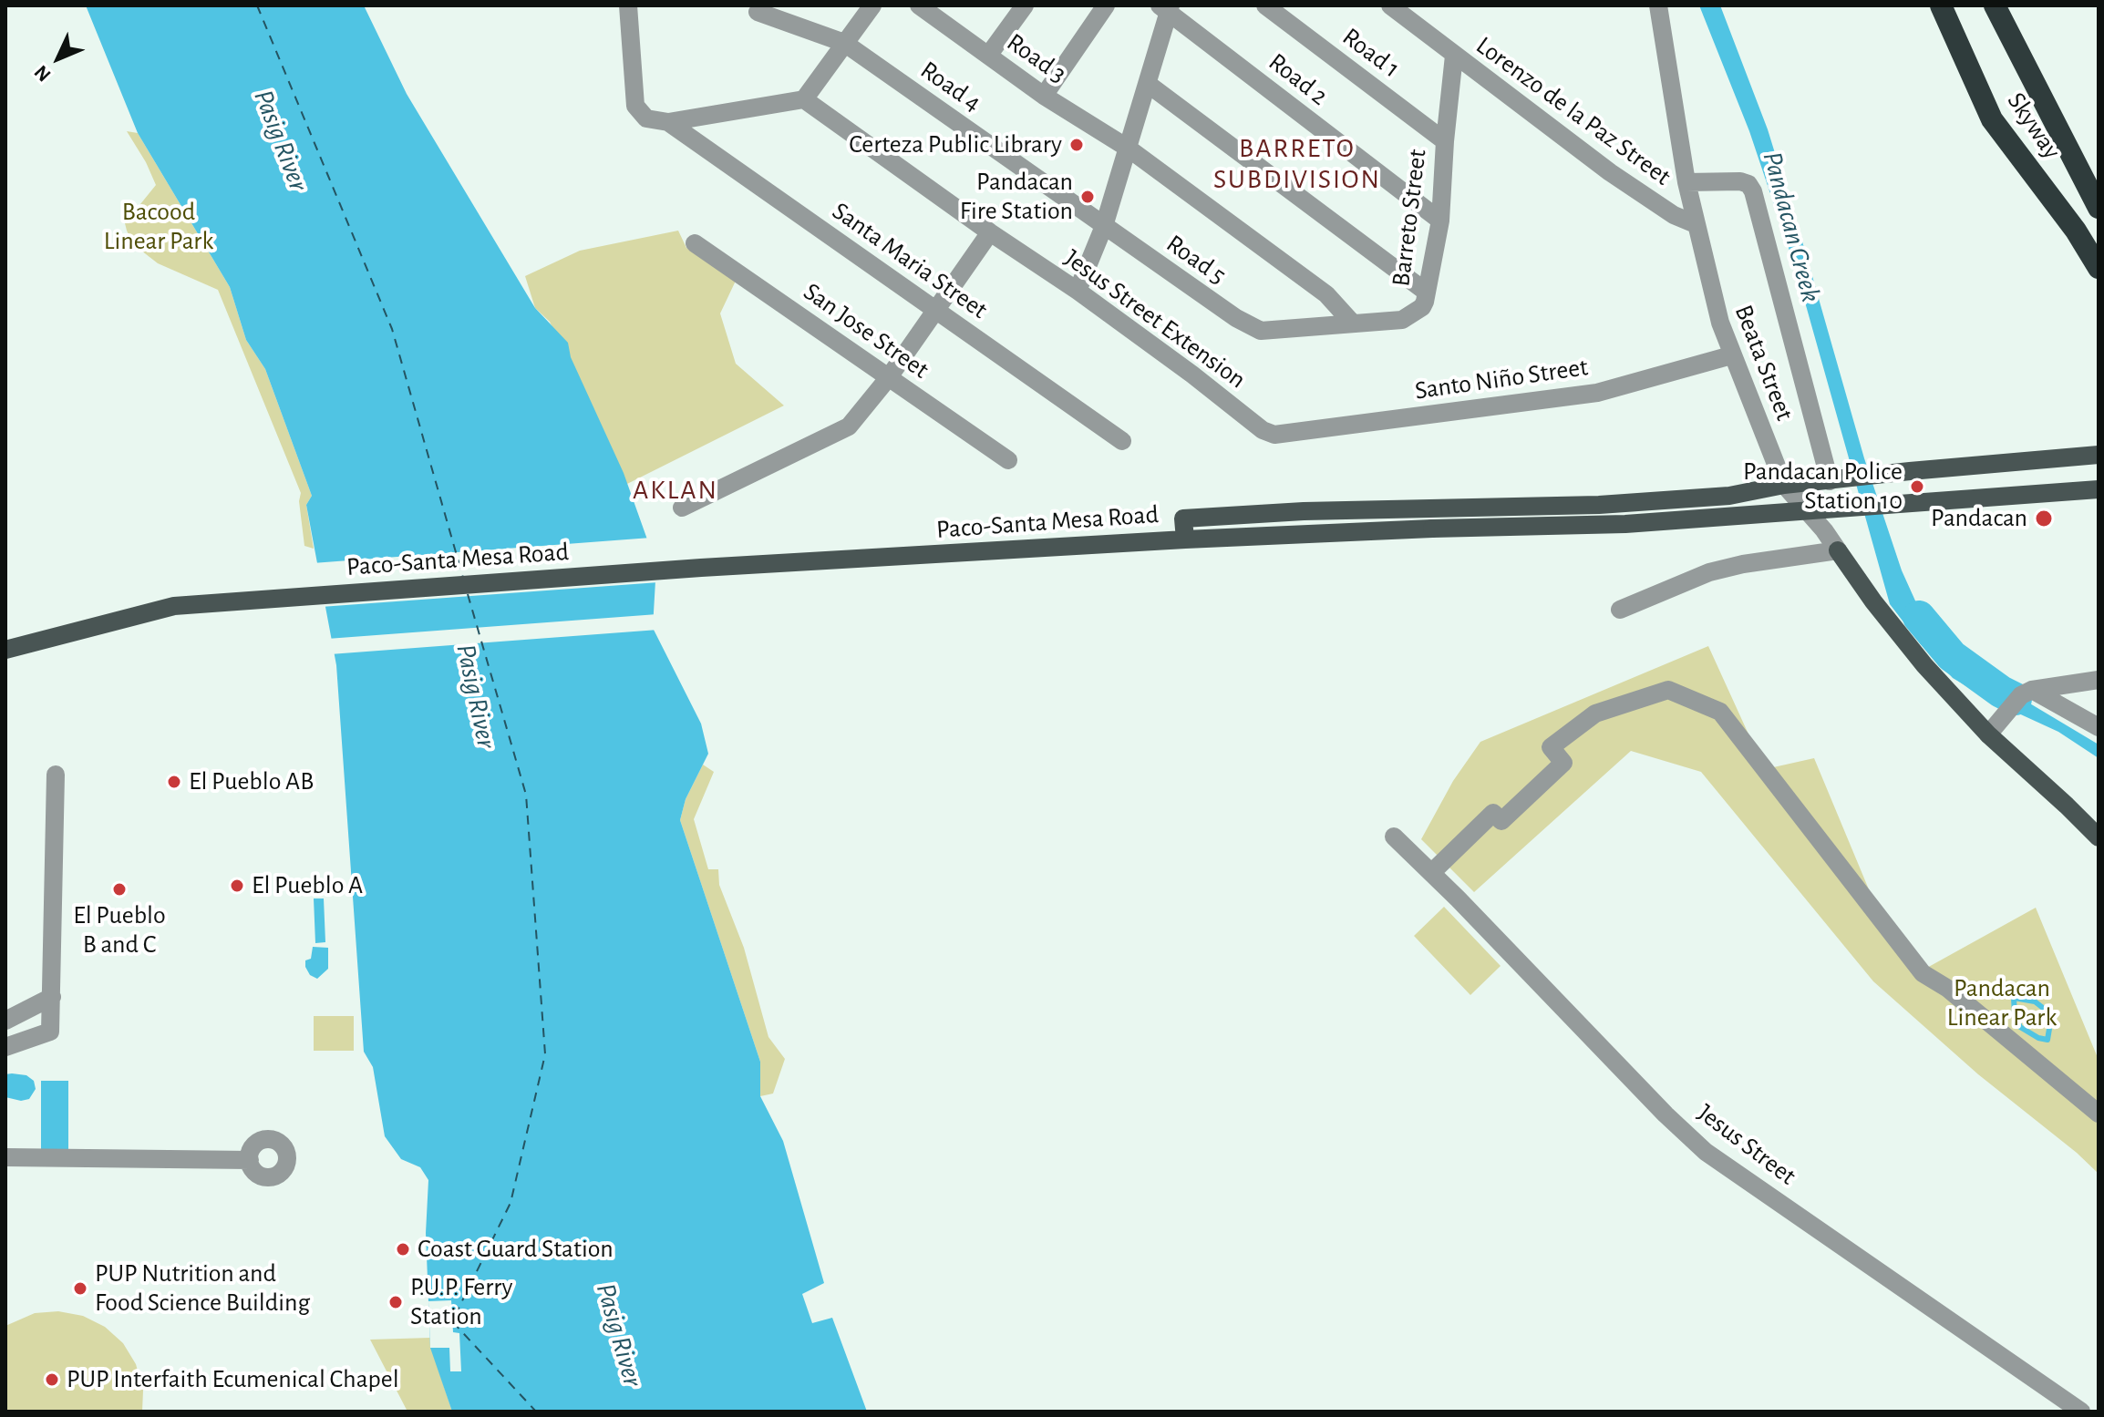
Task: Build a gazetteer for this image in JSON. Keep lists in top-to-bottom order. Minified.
{"streets":{"highway":["Skyway"],"main road":["Beata Street","Paco-Santa Mesa Road"],"street":["Road 1","Road 3","Road 2","Road 4","Lorenzo de la Paz Street","Barreto Street","Road 5","Santa Maria Street","Jesus Street Extension","San Jose Street","Santo Niño Street","Jesus Street"]},"crossings":[["Road 1","Barreto Street"],["Road 2","Barreto Street"],["Road 4","Road 5"],["Lorenzo de la Paz Street","Barreto Street"],["Lorenzo de la Paz Street","Beata Street"],["Barreto Street","Road 5"],["Jesus Street Extension","Santo Niño Street"],["Beata Street","Santo Niño Street"],["Beata Street","Paco-Santa Mesa Road"]],"districts":["BARRETO SUBDIVISION","AKLAN"],"water":["Pasig River","Pandacan Creek"],"parks":["Bacood Linear Park","Pandacan Linear Park"],"places":["Certeza Public Library","Pandacan Fire Station","Pandacan Police Station 10","Pandacan","El Pueblo AB","El Pueblo A","El Pueblo B and C","Coast Guard Station","PUP Nutrition and Food Science Building","P.U.P. Ferry Station","PUP Interfaith Ecumenical Chapel"],"north":"bottom left"}
